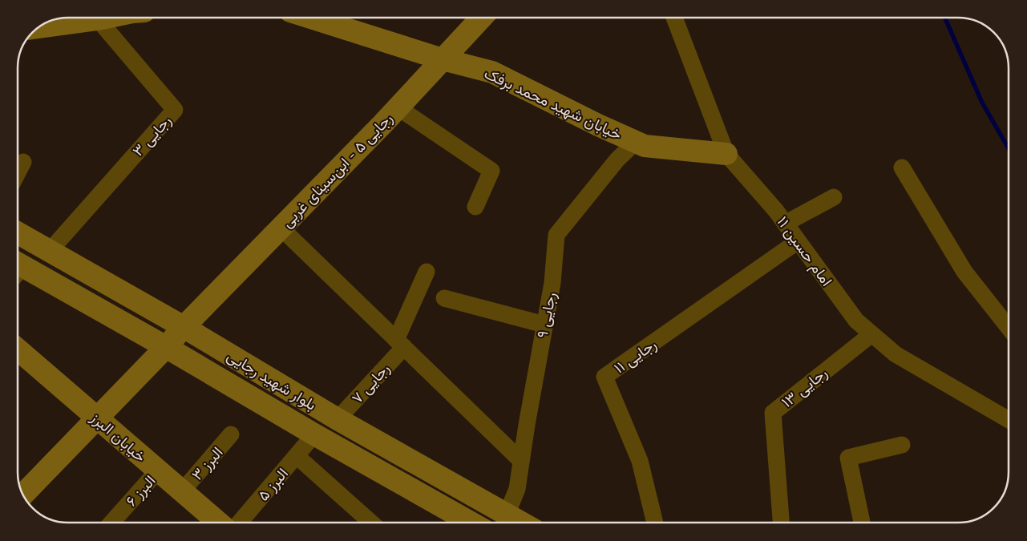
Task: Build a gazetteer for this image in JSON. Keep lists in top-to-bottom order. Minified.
{"streets":{"street":["خیابان شهید محمد برفک","رجایی ۳","رجایی ۵ - ابن‌سینای غربی","امام حسین ۱۱","رجایی ۹","رجایی ۱۱","بلوار شهید رجایی","رجایی ۷","رجایی ۱۳","خیابان البرز","البرز ۳","البرز ۵","البرز ۶"]},"crossings":[["خیابان شهید محمد برفک","رجایی ۵ - ابن‌سینای غربی"],["خیابان شهید محمد برفک","امام حسین ۱۱"],["خیابان شهید محمد برفک","رجایی ۹"],["رجایی ۳","بلوار شهید رجایی"],["رجایی ۵ - ابن‌سینای غربی","بلوار شهید رجایی"],["رجایی ۵ - ابن‌سینای غربی","خیابان البرز"],["امام حسین ۱۱","رجایی ۱۱"],["امام حسین ۱۱","رجایی ۱۳"],["رجایی ۹","بلوار شهید رجایی"],["بلوار شهید رجایی","رجایی ۷"],["بلوار شهید رجایی","البرز ۵"],["خیابان البرز","البرز ۳"],["خیابان البرز","البرز ۶"]]}
